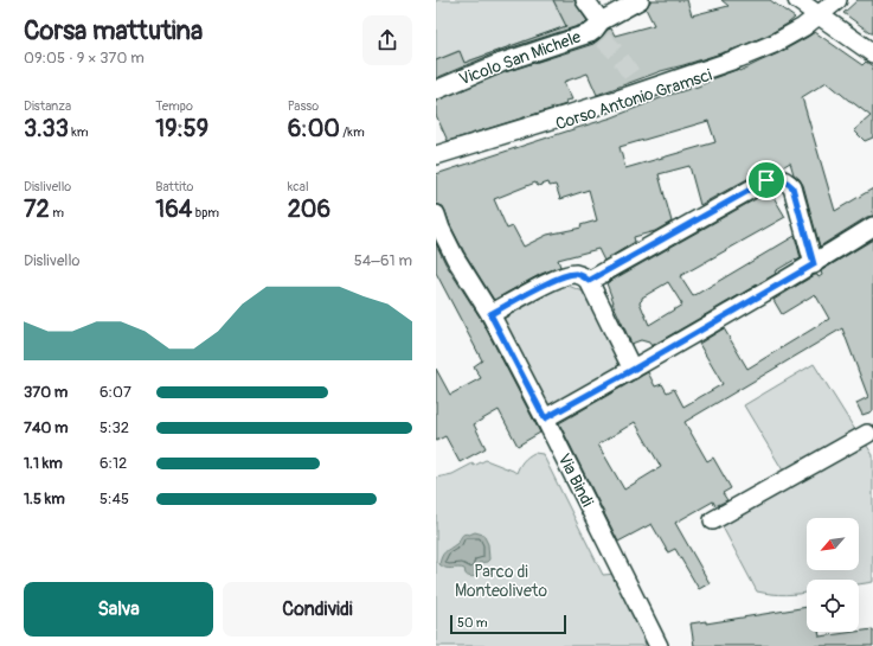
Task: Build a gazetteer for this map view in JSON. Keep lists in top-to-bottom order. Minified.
{"streets":{"street":["Vicolo San Michele","Corso Antonio Gramsci","Via Bindi"]},"parks":["Parco di Monteoliveto"],"scale_bar":"50 m","north":"bottom left","page":{"heading":["Corsa mattutina","09:05 · 9 × 370 m"],"stats":[["Distanza","3.33 km"],["Tempo","19:59"],["Passo","6:00 /km"],["Dislivello","72 m"],["Battito","164 bpm"],["kcal","206"]],"chart":["Dislivello","54–61 m"],"list":[{"name":"370 m","note":"6:07"},{"name":"740 m","note":"5:32"},{"name":"1.1 km","note":"6:12"},{"name":"1.5 km","note":"5:45"}],"buttons":["Salva","Condividi"],"scale":"50 m"}}
